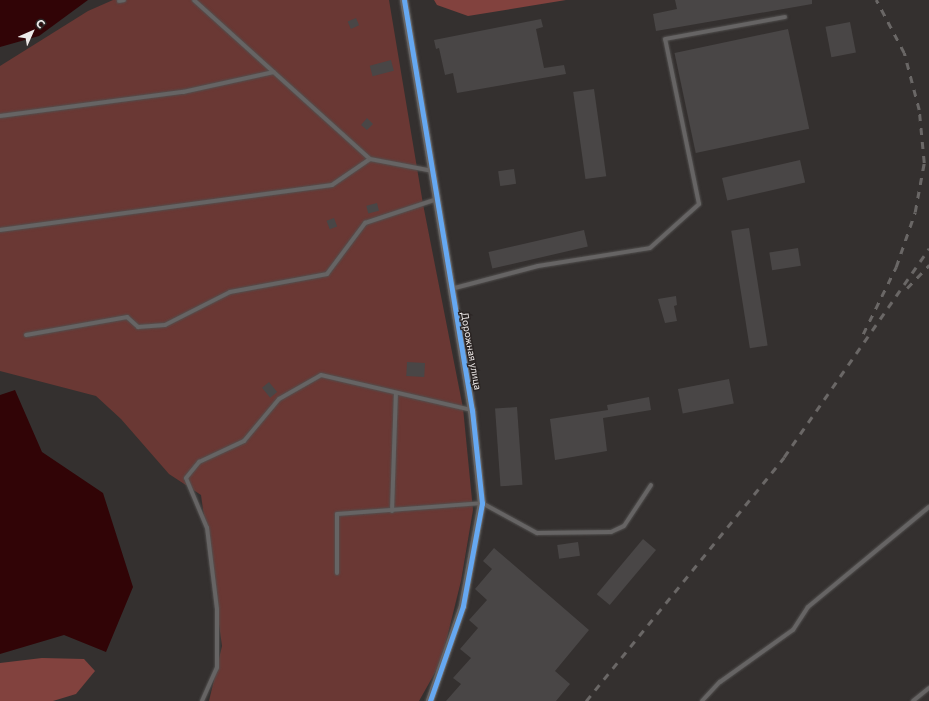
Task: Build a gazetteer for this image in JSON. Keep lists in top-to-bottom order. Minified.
{"streets":{"street":["Дорожная улица"]},"north":"top right"}
